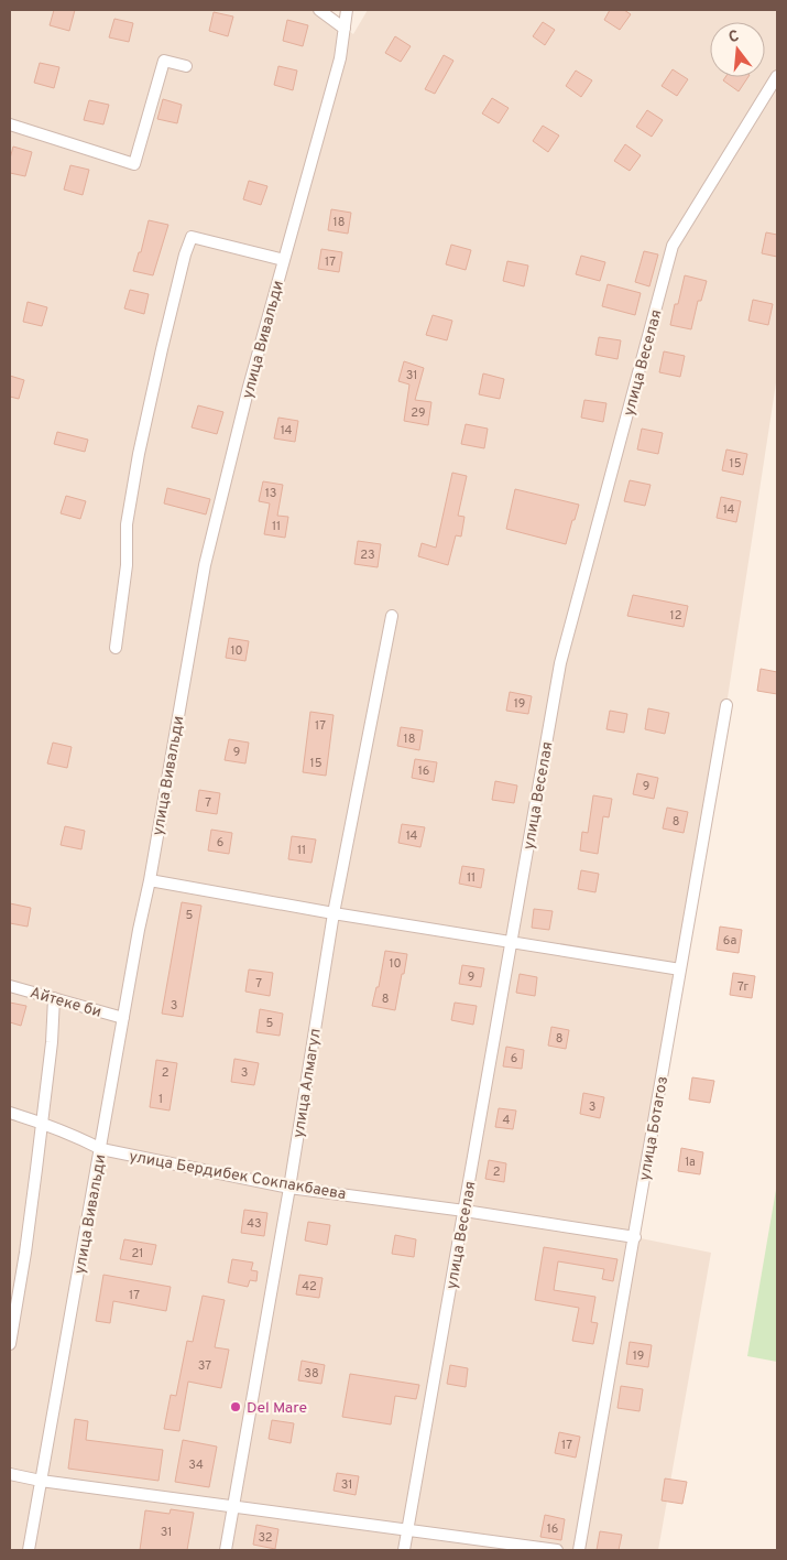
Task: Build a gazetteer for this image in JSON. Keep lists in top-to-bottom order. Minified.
{"streets":{"street":["улица Вивальди","улица Веселая","Айтеке би","улица Алмагул","улица Ботагоз","улица Бердибек Сокпакбаева"]},"crossings":[["улица Вивальди","Айтеке би"],["улица Вивальди","улица Бердибек Сокпакбаева"],["улица Веселая","улица Бердибек Сокпакбаева"],["улица Алмагул","улица Бердибек Сокпакбаева"],["улица Ботагоз","улица Бердибек Сокпакбаева"]],"places":["Del Mare"],"house_numbers":["18","17","31","29","14","15","13","14","11","23","12","10","19","17","18","9","15","16","9","7","8","14","6","11","11","5","6а","10","9","7","7г","8","3","5","8","6","2","3","1","3","4","1а","2","43","21","42","17","19","37","38","17","34","31","16","31","32"],"north":"top"}
